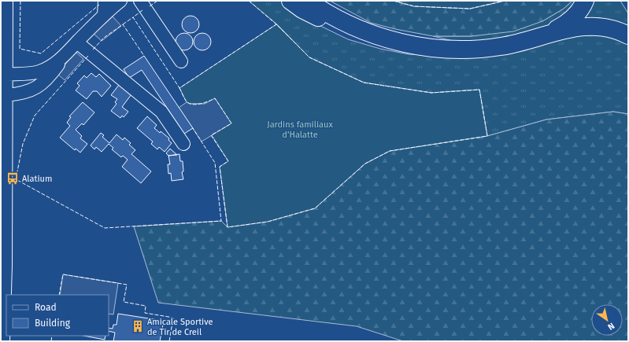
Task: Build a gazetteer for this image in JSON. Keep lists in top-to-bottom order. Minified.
{"parks":["Jardins familiaux d’Halatte"],"places":{"bus stop":["Alatium"],"building":["Amicale Sportive de Tir de Creil"]},"legend":["Road","Building"],"north":"bottom right"}
